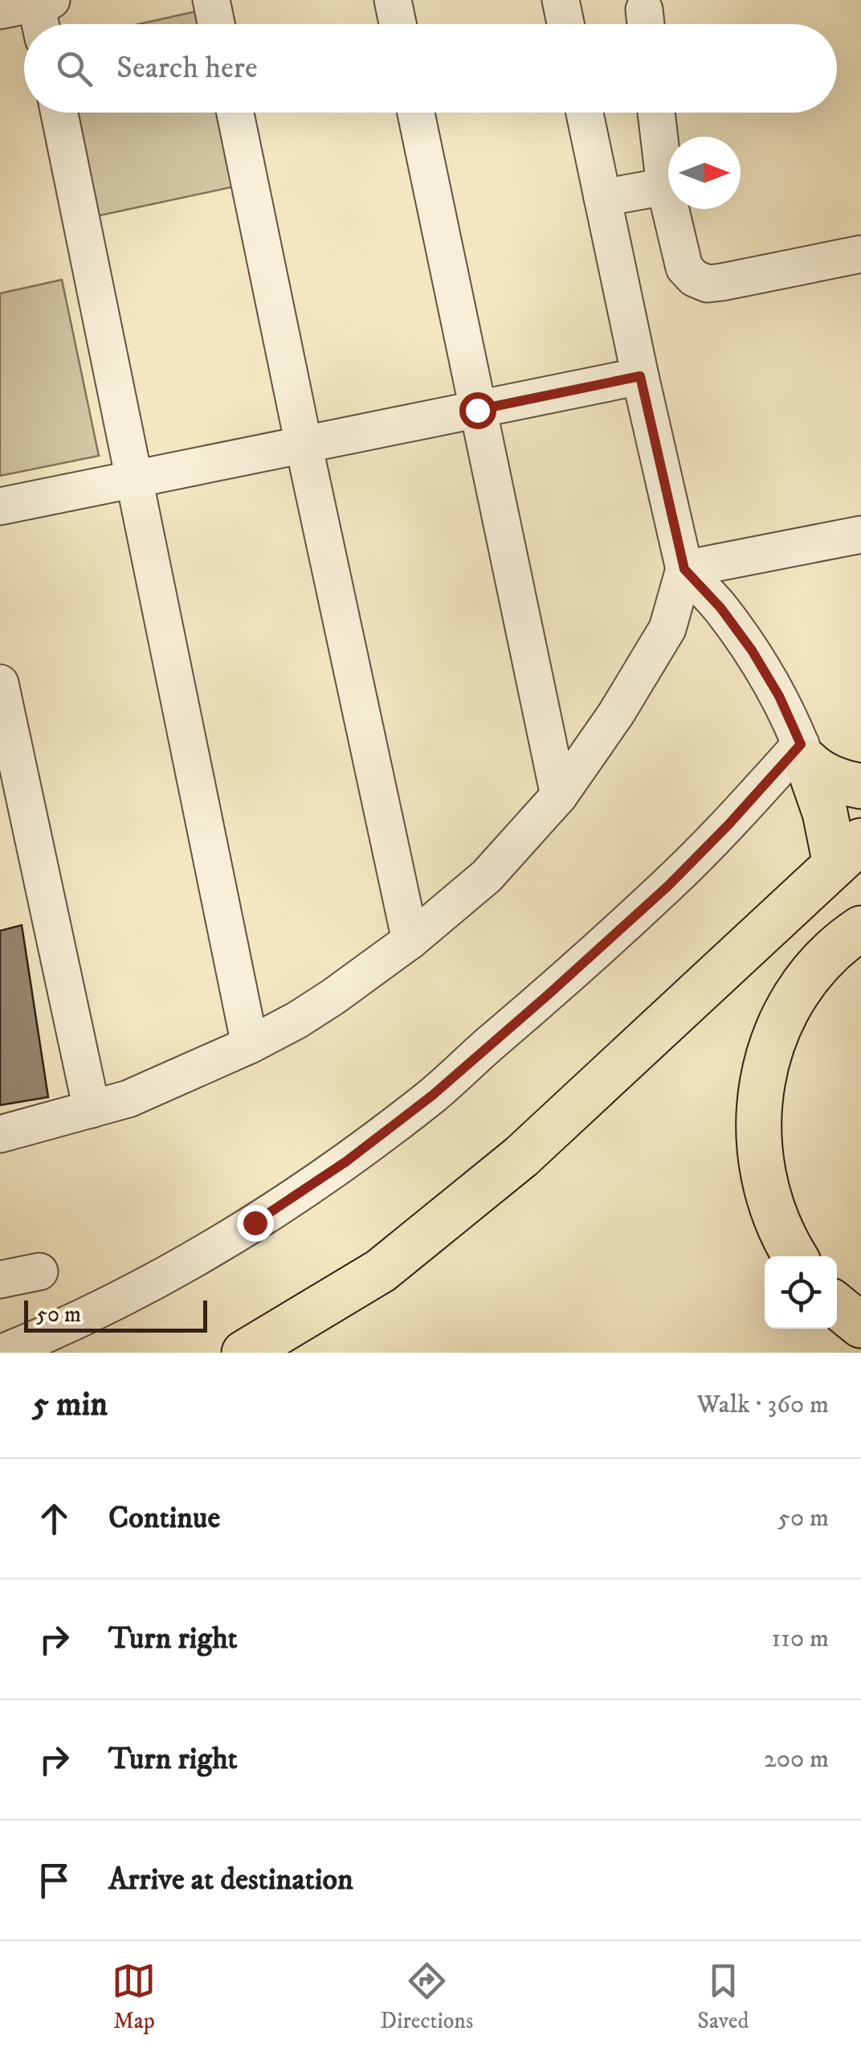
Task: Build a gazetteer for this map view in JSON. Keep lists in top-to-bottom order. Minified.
{"scale_bar":"50 m","north":"right","page":{"search":"Search here","scale":"50 m","heading":["5 min","Walk · 360 m"],"list":[["Continue","50 m"],["Turn right","110 m"],["Turn right","200 m"],"Arrive at destination"],"nav":["Map","Directions","Saved"]}}
